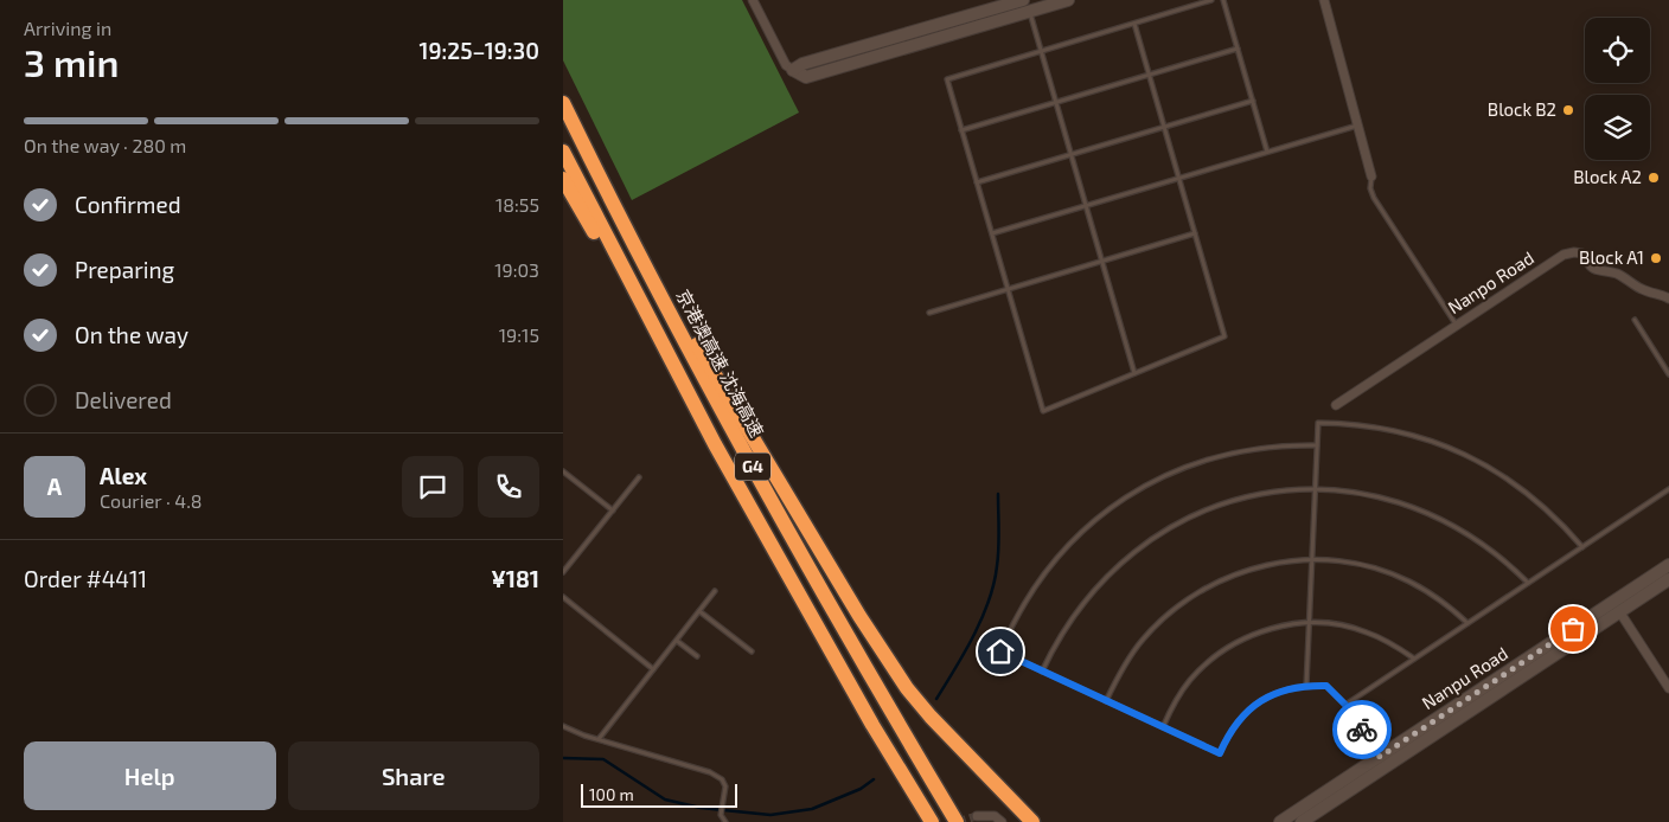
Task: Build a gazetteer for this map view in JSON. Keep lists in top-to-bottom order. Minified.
{"streets":{"highway":["京港澳高速 沈海高速","G4"],"street":["Nanpo Road","Nanpu Road"]},"places":["Block B2","Block A2","Block A1"],"scale_bar":"100 m","page":{"heading":["3 min","Arriving in","19:25–19:30"],"panel":["Alex","Courier · 4.8","Order #4411","¥181"],"bar":"On the way · 280 m","list":[["Confirmed","18:55"],["Preparing","19:03"],["On the way","19:15"],"Delivered"],"round":"A","buttons":["Help","Share"],"scale":"100 m"}}
